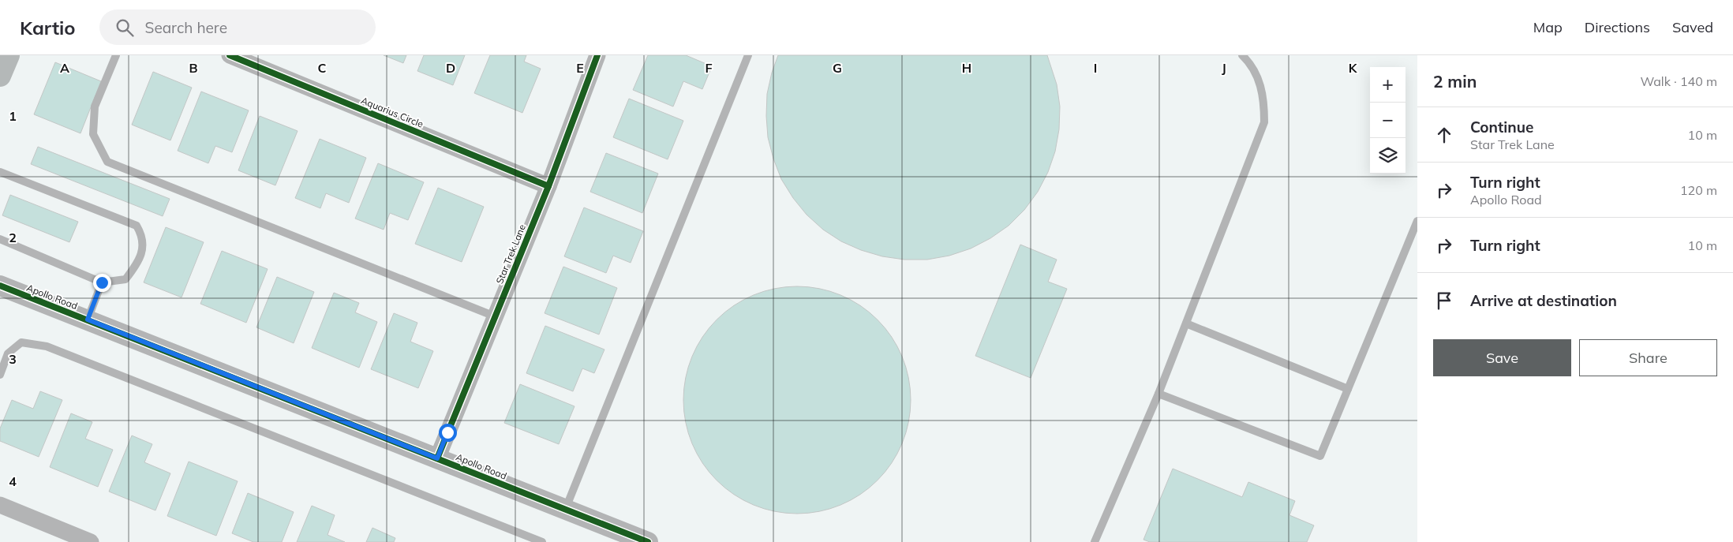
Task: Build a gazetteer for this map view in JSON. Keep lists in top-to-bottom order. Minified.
{"streets":{"street":["Aquarius Circle","Star Trek Lane","Apollo Road"]},"crossings":[["Aquarius Circle","Star Trek Lane"],["Star Trek Lane","Apollo Road"]],"page":{"header":"Kartio","search":"Search here","nav":["Map","Directions","Saved"],"heading":["2 min","Walk · 140 m"],"map_buttons":["+","−"],"list":[["Continue","Star Trek Lane","10 m"],["Turn right","Apollo Road","120 m"],["Turn right","10 m"],"Arrive at destination"],"buttons":["Save","Share"]},"grid":{"columns":["A","B","C","D","E","F","G","H","I","J","K"],"rows":["1","2","3","4"]}}
